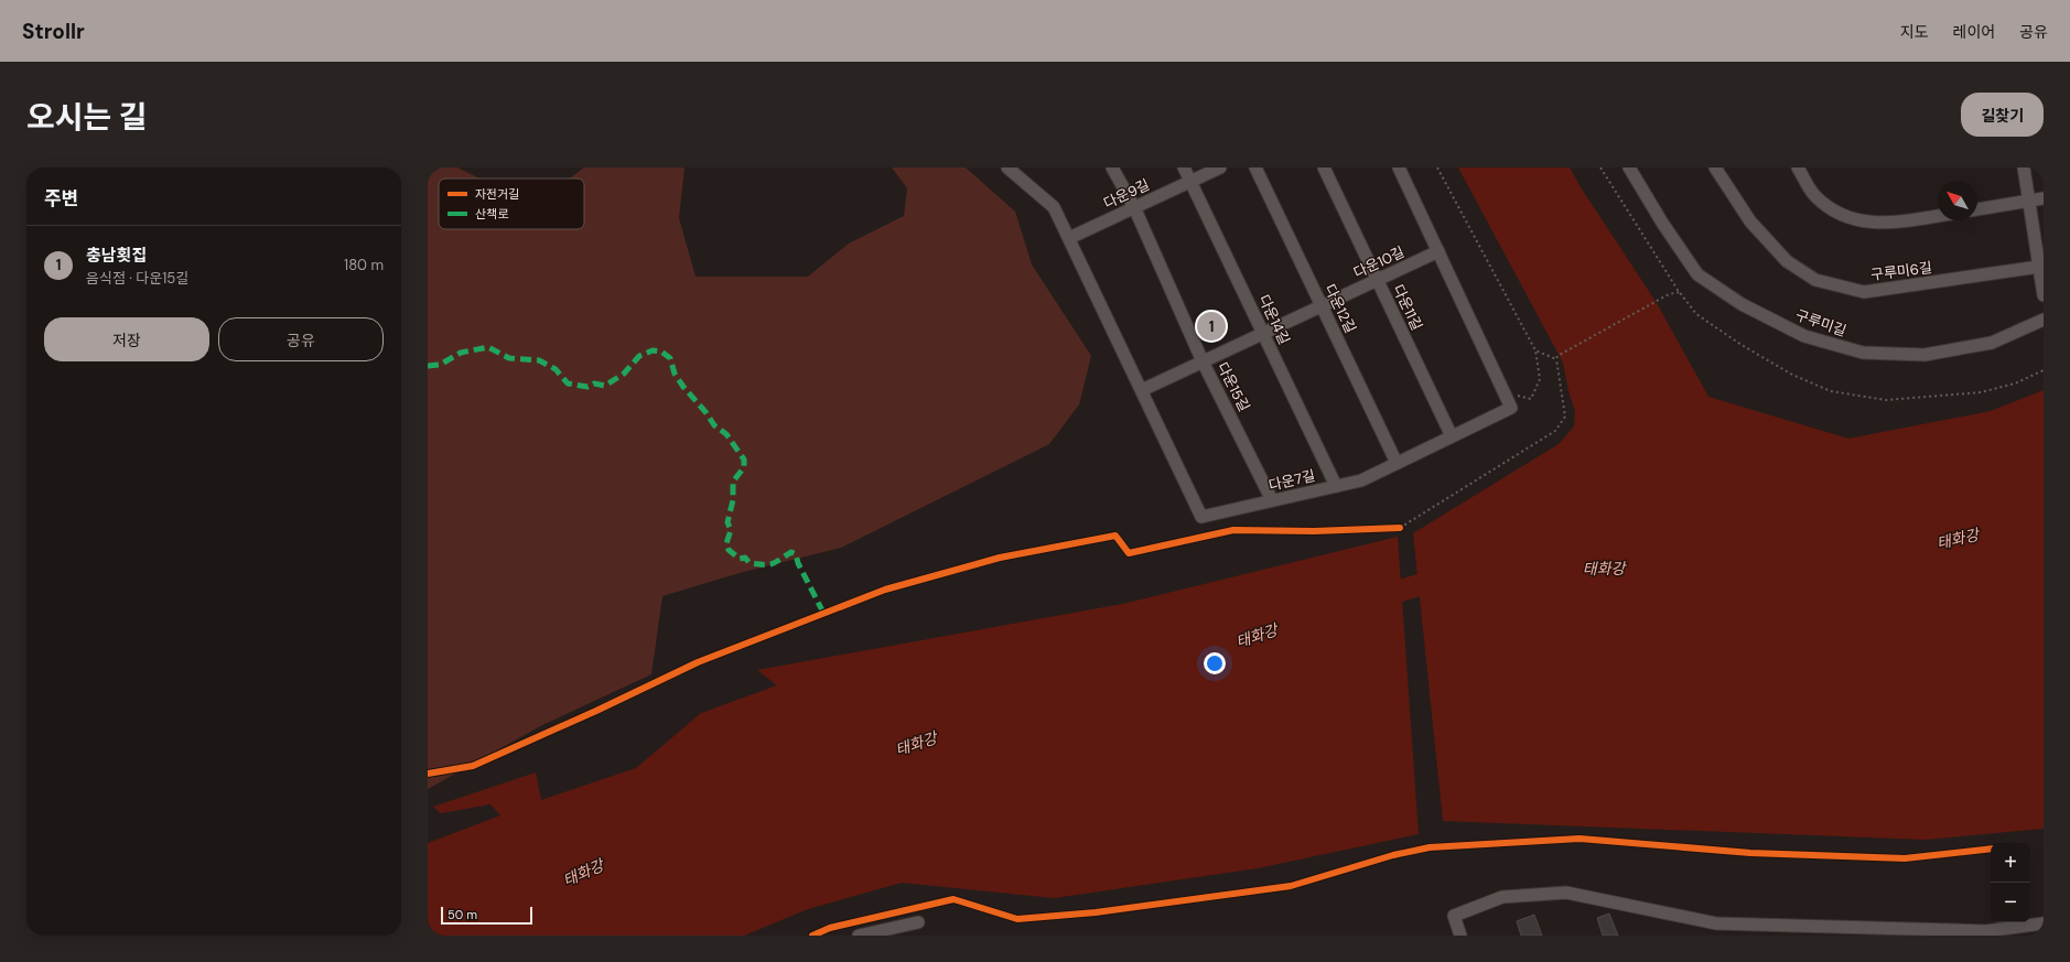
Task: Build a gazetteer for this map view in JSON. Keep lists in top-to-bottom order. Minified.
{"streets":{"street":["다운9길","다운10길","구루미6길","다운11길","다운12길","다운14길","구루미길","다운15길","다운7길"]},"crossings":[["다운9길","다운14길"],["다운9길","다운15길"],["다운9길","다운7길"],["다운10길","다운11길"],["다운10길","다운12길"],["다운10길","다운14길"],["다운10길","다운15길"],["다운10길","다운7길"],["다운11길","다운7길"],["다운12길","다운7길"],["다운14길","다운7길"],["다운15길","다운7길"]],"water":["태화강"],"legend":["자전거길","산책로"],"scale_bar":"50 m","north":"top left","page":{"header":"Strollr","nav":["지도","레이어","공유"],"title":"오시는 길","buttons":["길찾기",["저장","공유"]],"heading":"주변","list":[{"mark":"1","name":"충남횟집","note":"음식점 · 다운15길","value":"180 m"}],"pins":"1","map_buttons":["+","−"],"scale":"50 m"}}
